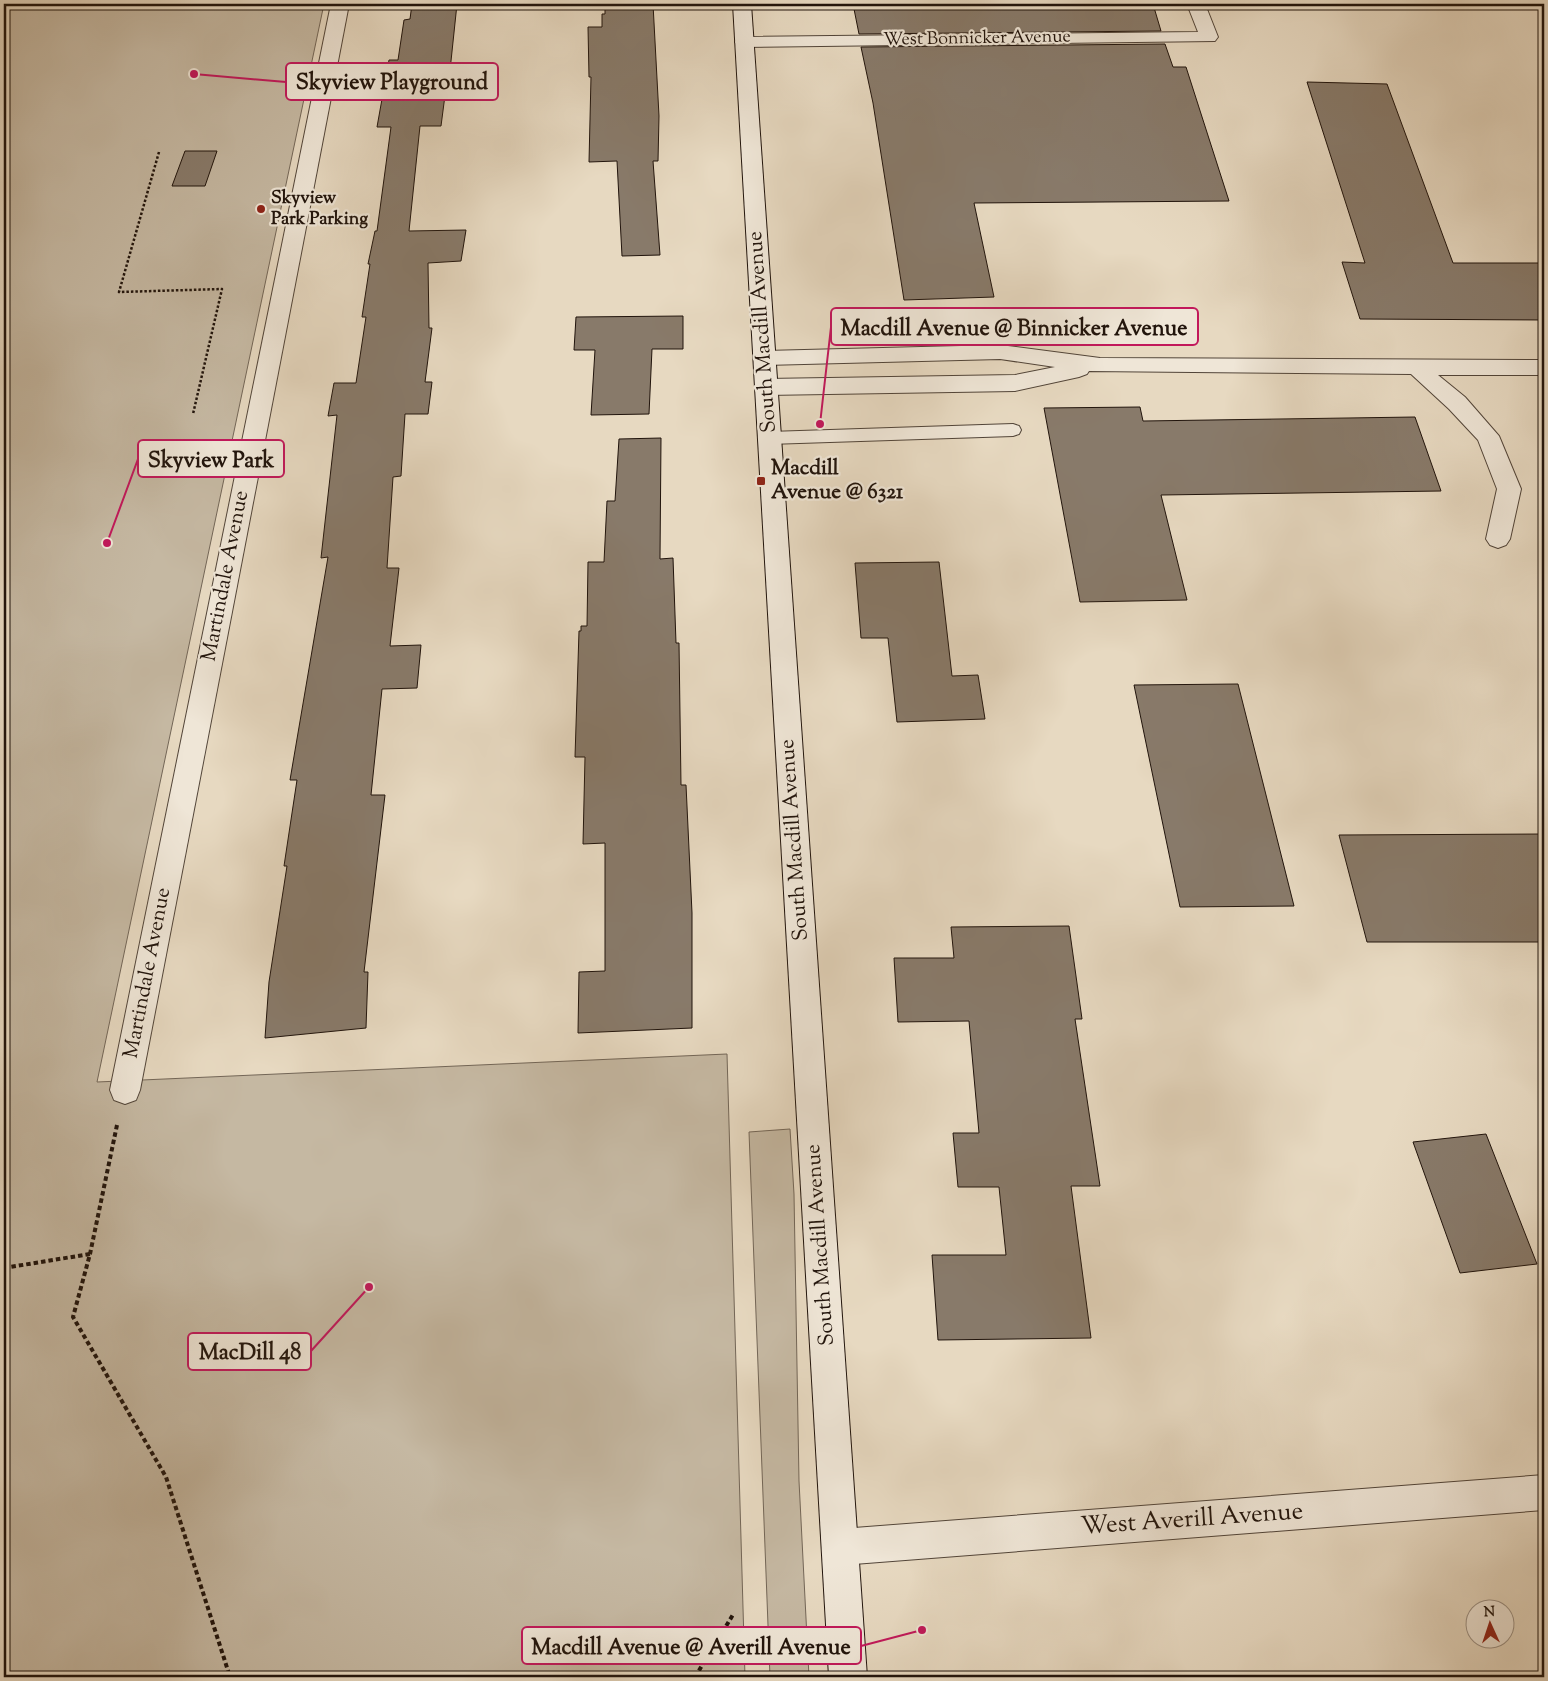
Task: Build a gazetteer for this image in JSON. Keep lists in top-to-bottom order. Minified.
{"streets":{"street":["West Bonnicker Avenue","South Macdill Avenue","Martindale Avenue","West Averill Avenue"]},"crossings":[["West Bonnicker Avenue","South Macdill Avenue"],["South Macdill Avenue","West Averill Avenue"]],"places":{"other":["Skyview Playground","Skyview Park Parking","Macdill Avenue @ Binnicker Avenue","Skyview Park","MacDill 48","Macdill Avenue @ Averill Avenue"],"transit":["Macdill Avenue @ 6321"]},"north":"top"}
